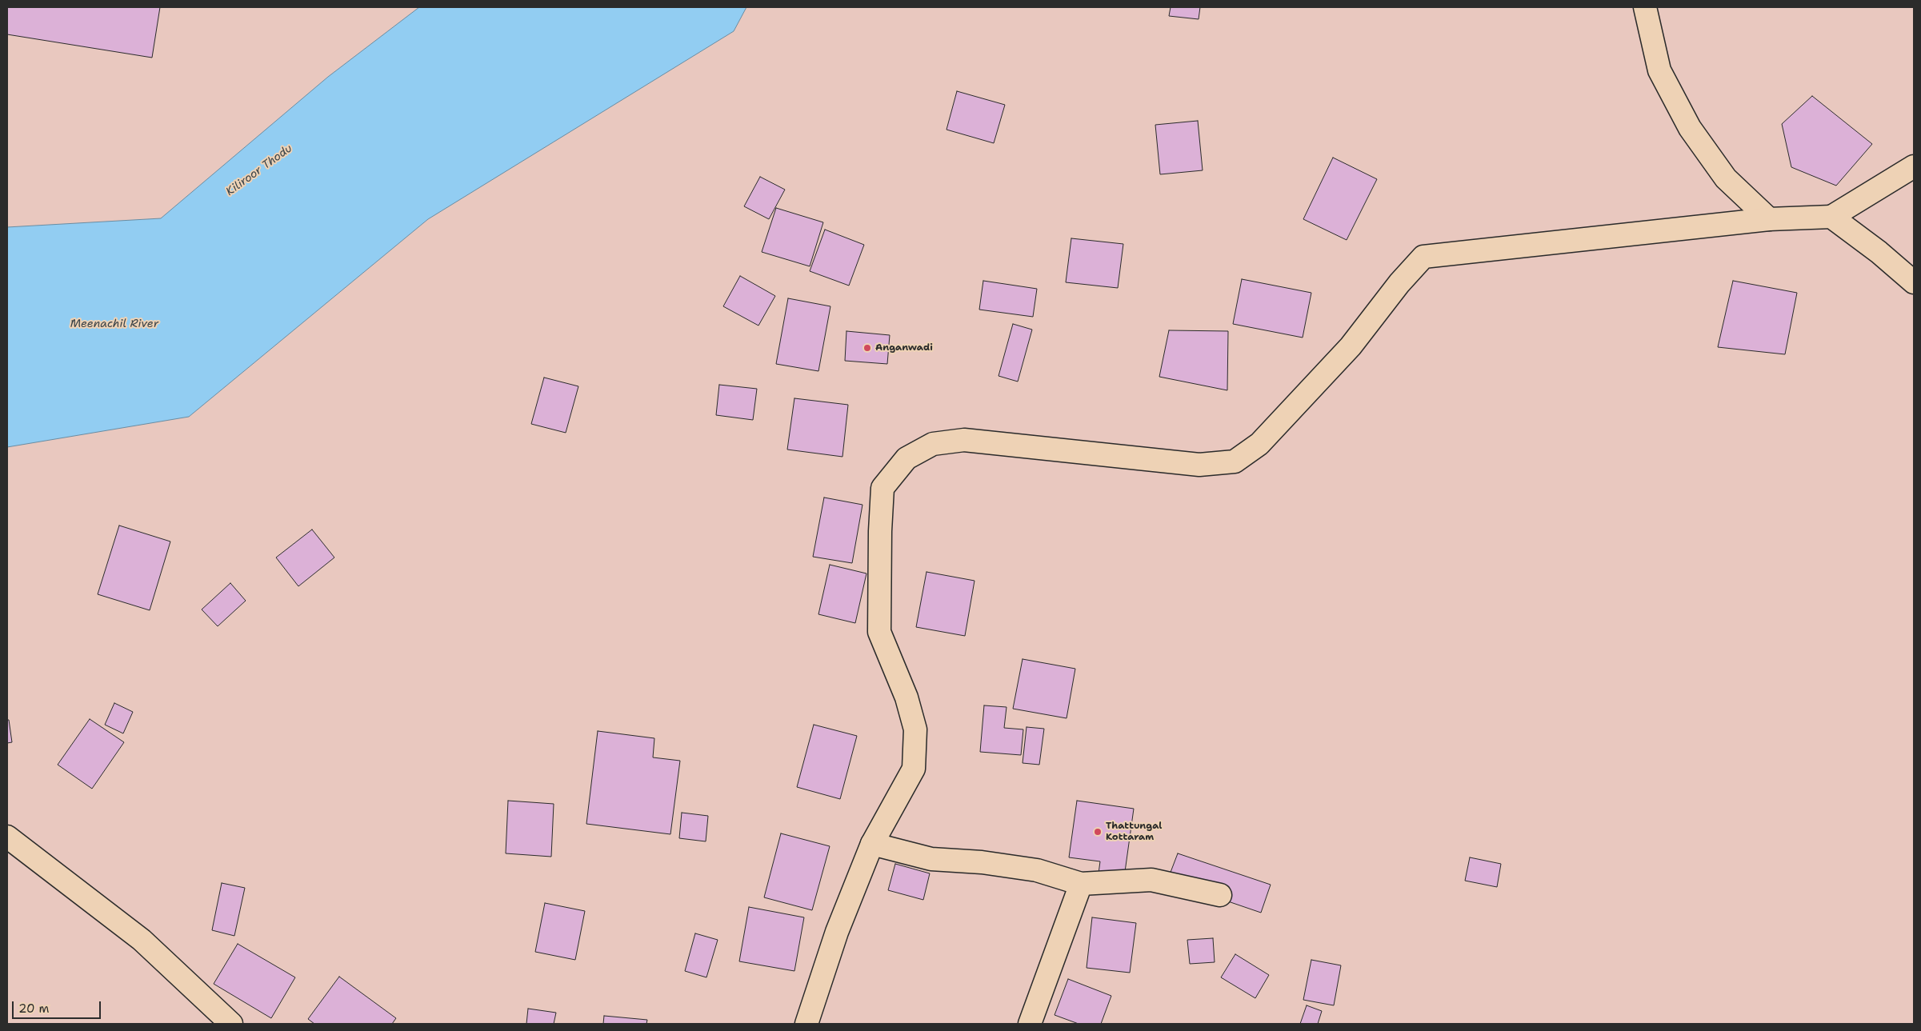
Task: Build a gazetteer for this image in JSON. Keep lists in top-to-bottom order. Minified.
{"water":["Kiliroor Thodu","Meenachil River"],"places":["Anganwadi","Thattungal Kottaram"],"scale_bar":"20 m"}
